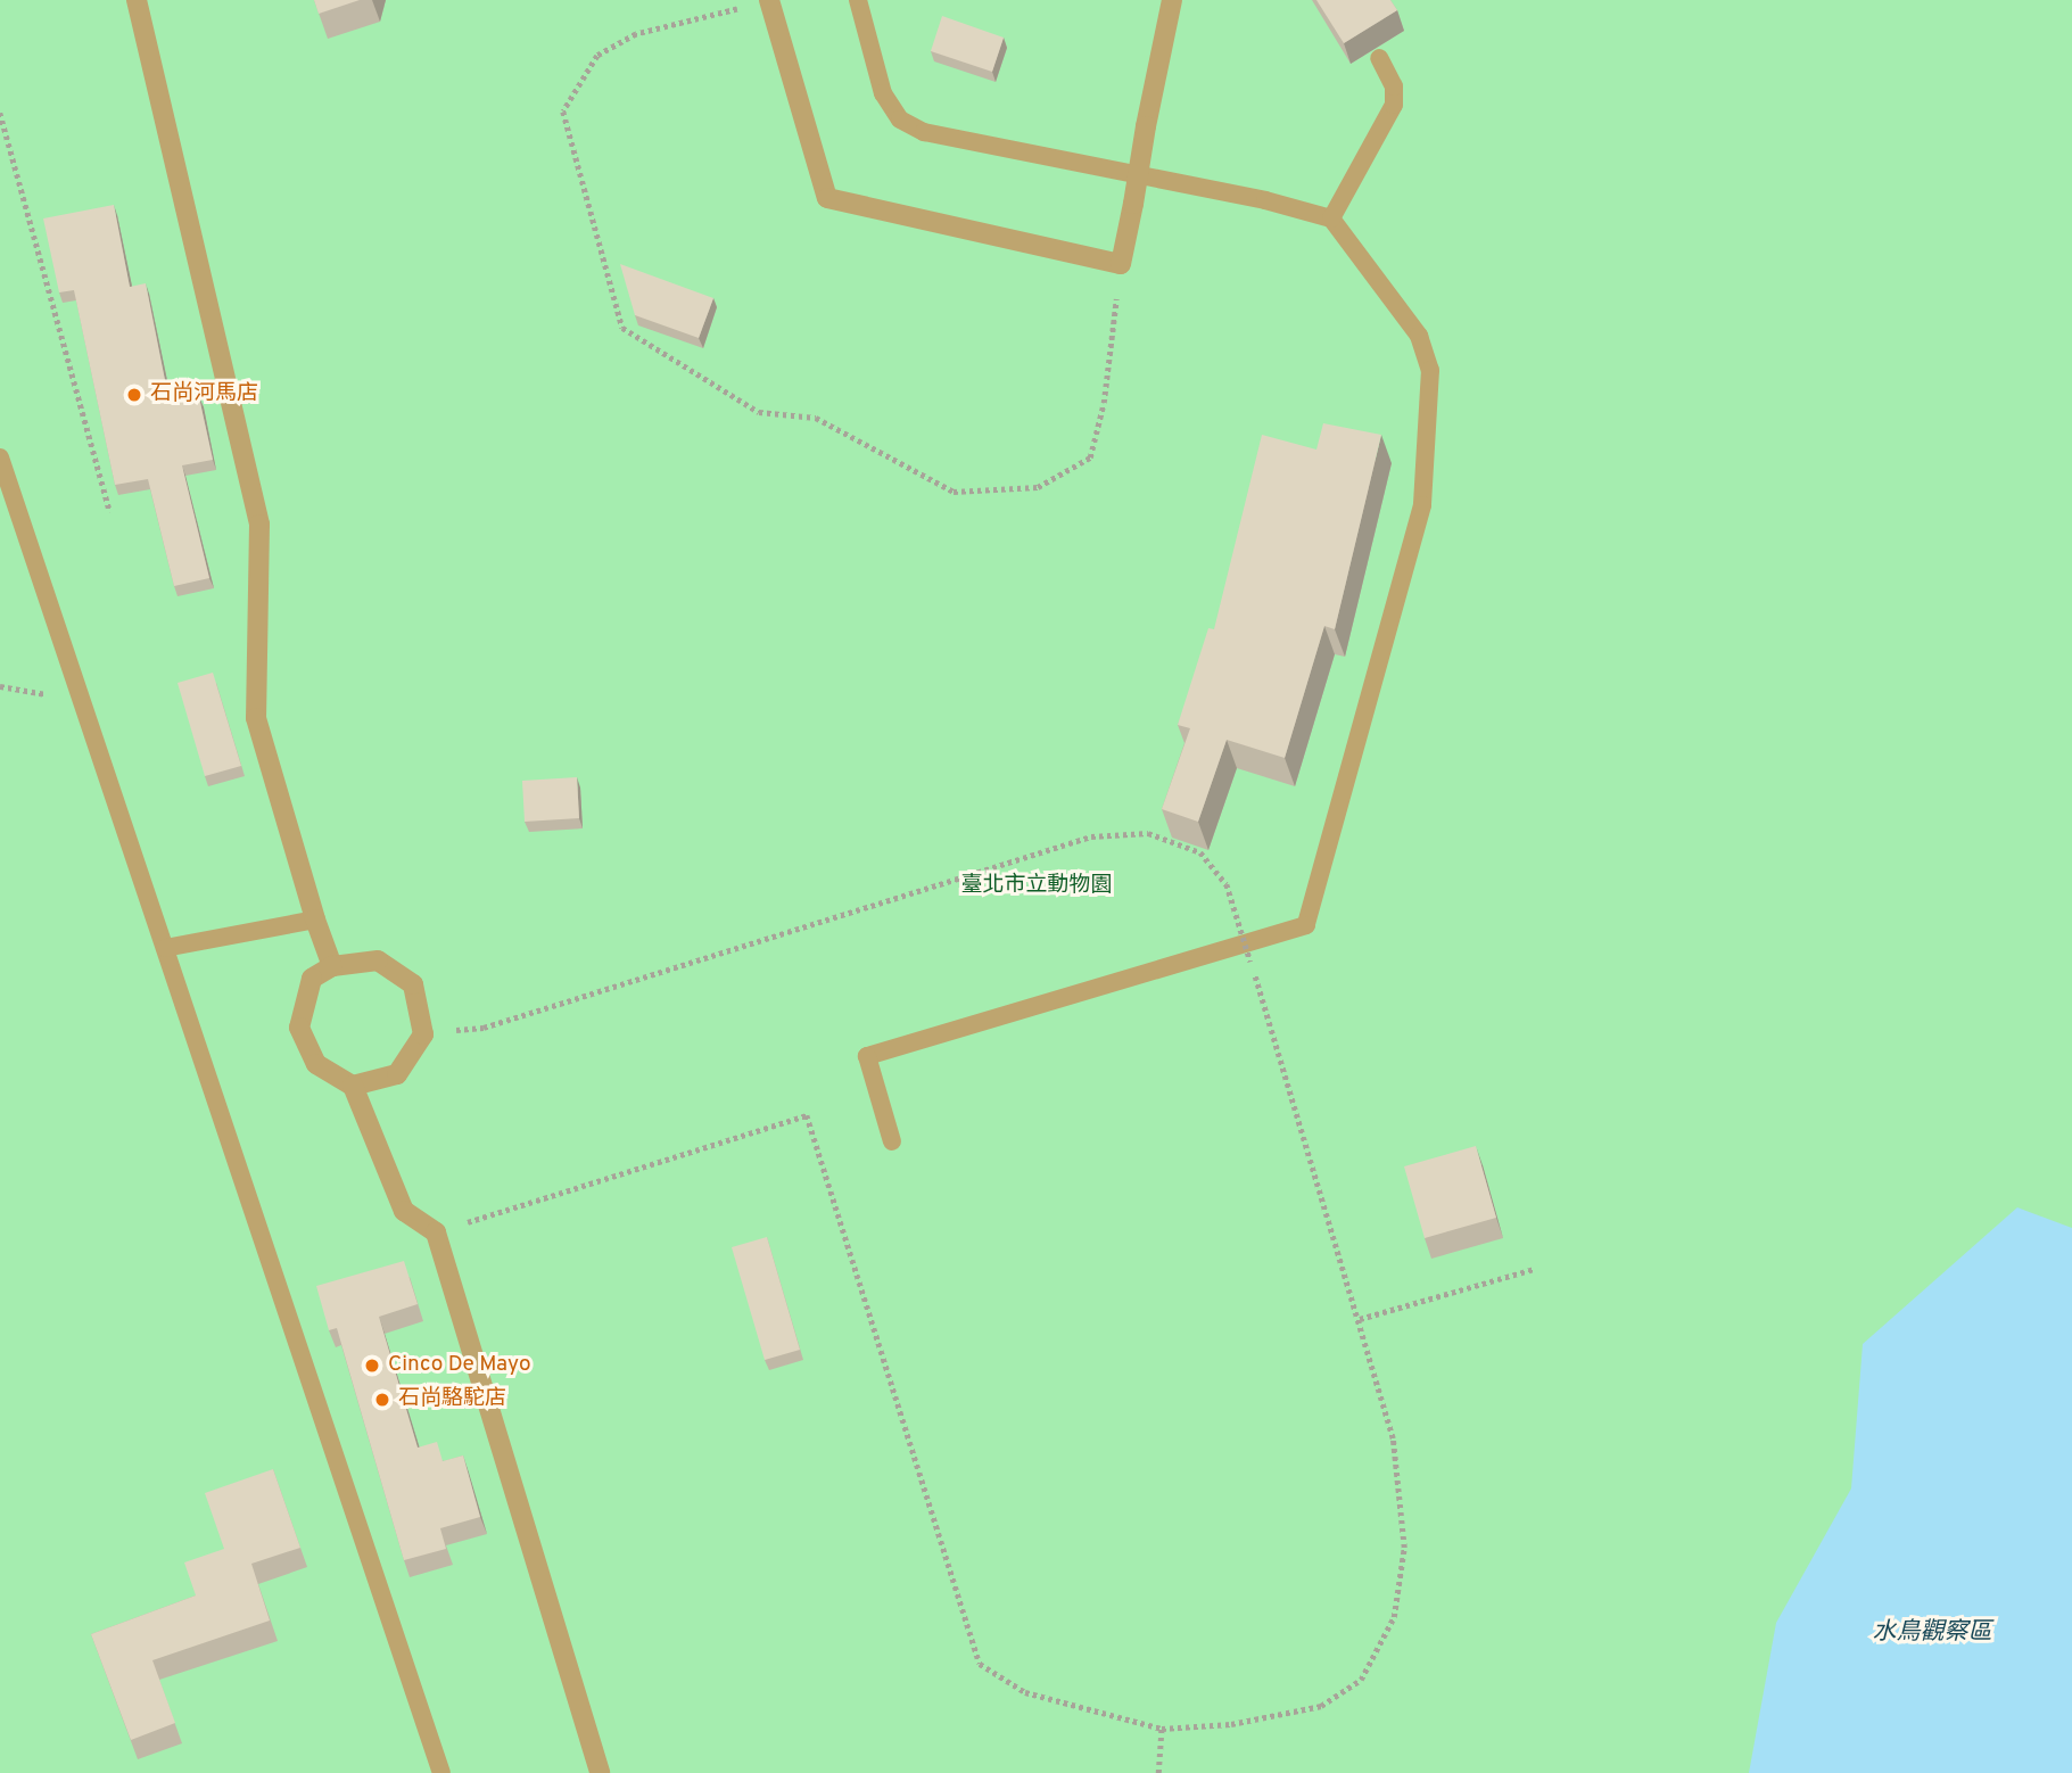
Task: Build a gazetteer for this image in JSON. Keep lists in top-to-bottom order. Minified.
{"water":["水鳥觀察區"],"parks":["臺北市立動物園"],"places":["石尚河馬店","Cinco De Mayo","石尚駱駝店"]}
